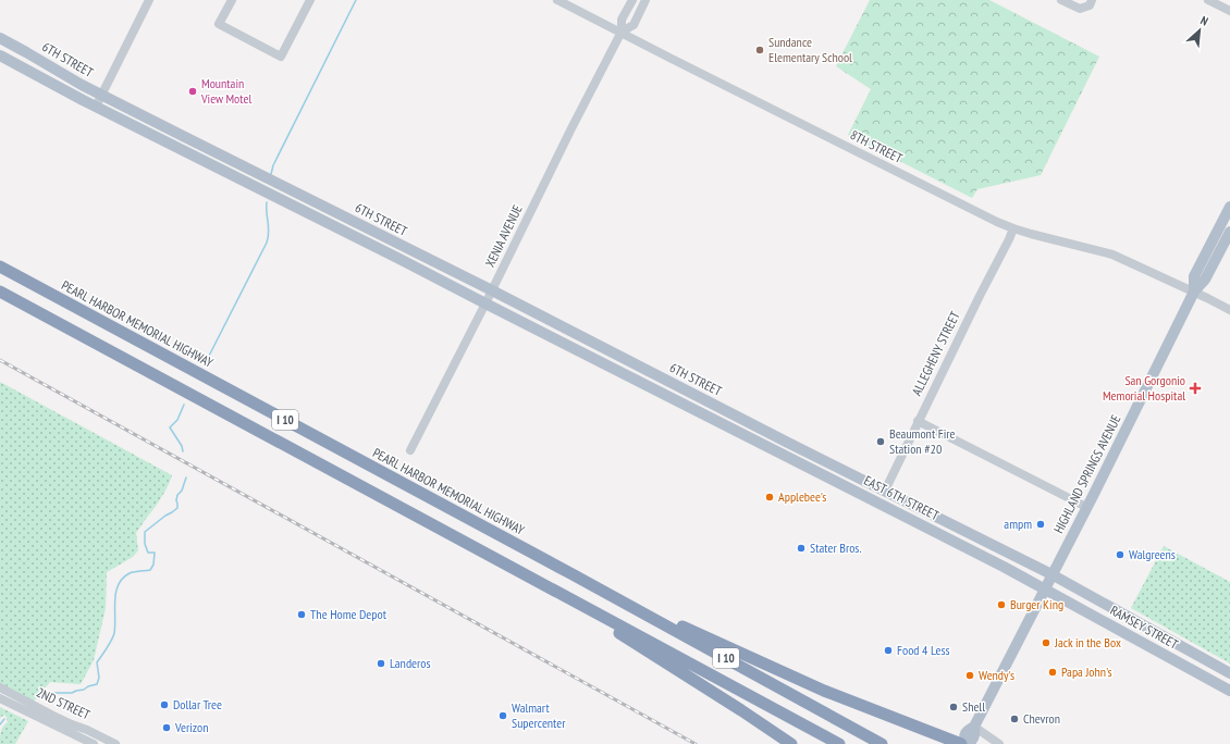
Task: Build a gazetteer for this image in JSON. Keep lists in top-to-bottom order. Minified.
{"streets":{"highway":["PEARL HARBOR MEMORIAL HIGHWAY","I 10"],"main road":["6TH STREET","HIGHLAND SPRINGS AVENUE","EAST 6TH STREET","RAMSEY STREET"],"street":["8TH STREET","XENIA AVENUE","ALLEGHENY STREET","2ND STREET"]},"crossings":[["6TH STREET","XENIA AVENUE"],["6TH STREET","EAST 6TH STREET"],["8TH STREET","XENIA AVENUE"],["8TH STREET","ALLEGHENY STREET"],["8TH STREET","HIGHLAND SPRINGS AVENUE"],["ALLEGHENY STREET","EAST 6TH STREET"],["HIGHLAND SPRINGS AVENUE","EAST 6TH STREET"],["HIGHLAND SPRINGS AVENUE","RAMSEY STREET"],["EAST 6TH STREET","RAMSEY STREET"]],"places":{"other":["Sundance Elementary School","Mountain View Motel","Beaumont Fire Station #20","Applebee's","ampm","Stater Bros.","Walgreens","Burger King","The Home Depot","Jack in the Box","Food 4 Less","Landeros","Papa John's","Wendy's","Dollar Tree","Shell","Walmart Supercenter","Chevron","Verizon"],"health":["San Gorgonio Memorial Hospital"]},"north":"top right"}
